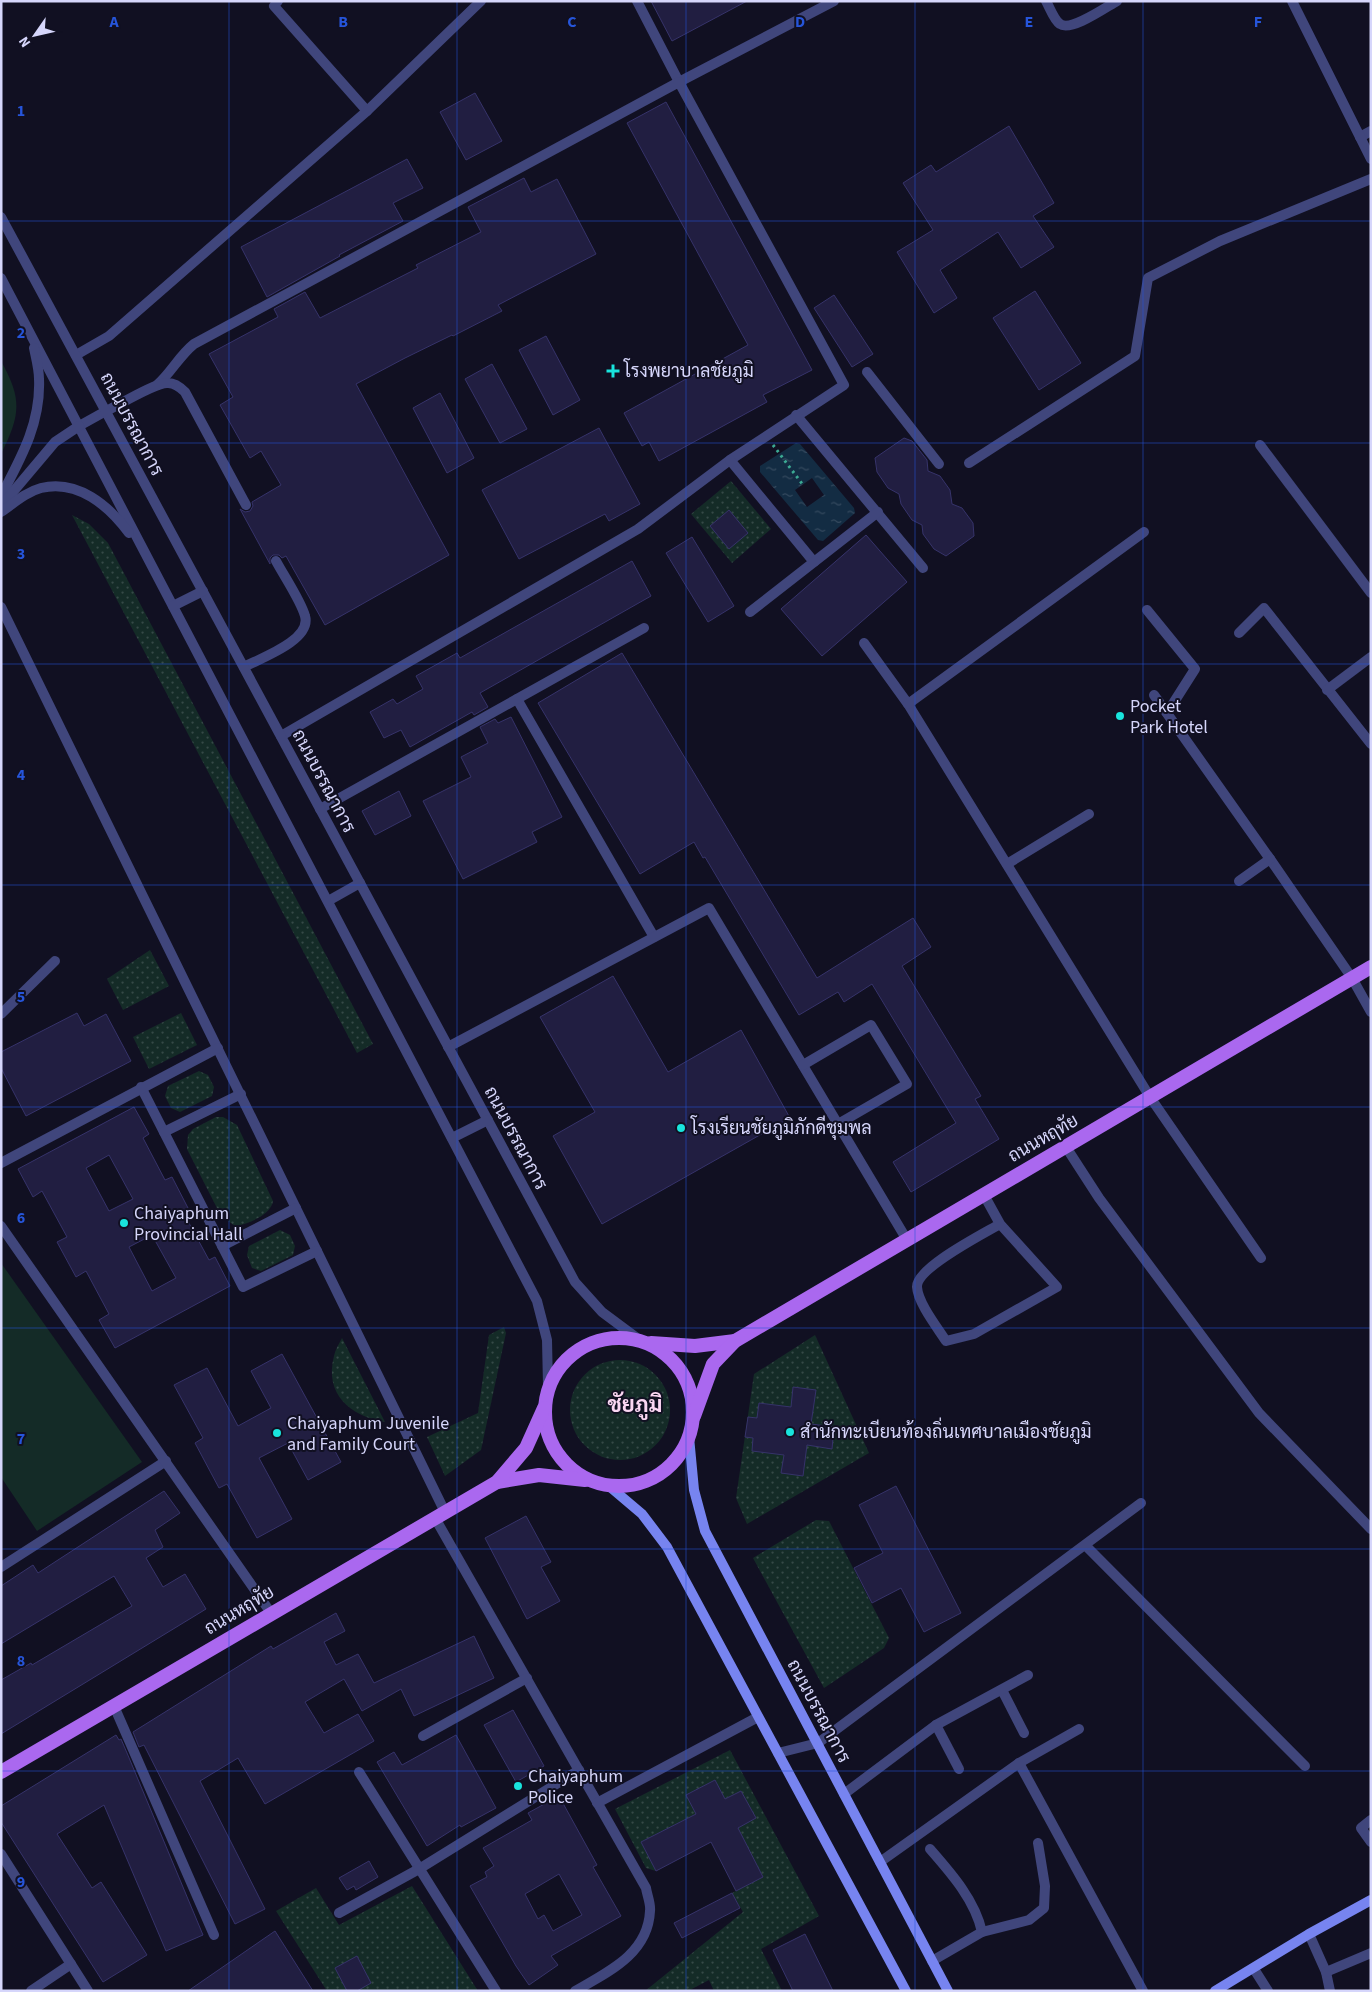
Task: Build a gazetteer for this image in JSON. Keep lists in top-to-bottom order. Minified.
{"streets":{"main road":["ถนนบรรณาการ","ถนนหฤทัย"]},"crossings":[["ถนนบรรณาการ","ถนนหฤทัย"]],"districts":["ชัยภูมิ"],"places":{"health":["โรงพยาบาลชัยภูมิ"],"other":["Pocket Park Hotel","โรงเรียนชัยภูมิภักดีชุมพล","Chaiyaphum Provincial Hall","สำนักทะเบียนท้องถิ่นเทศบาลเมืองชัยภูมิ","Chaiyaphum Juvenile and Family Court","Chaiyaphum Police"]},"north":"bottom left","grid":{"columns":["A","B","C","D","E","F"],"rows":["1","2","3","4","5","6","7","8","9"]}}
